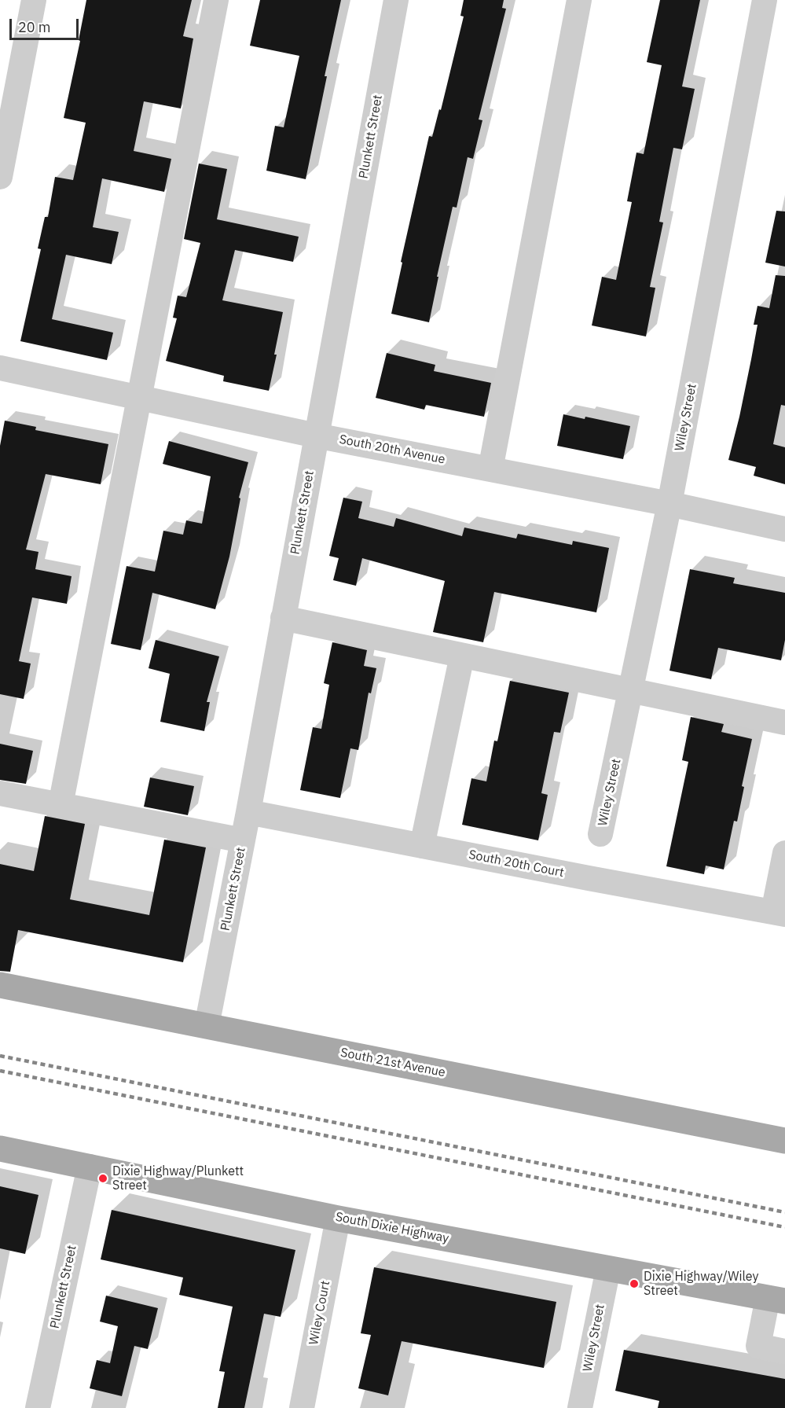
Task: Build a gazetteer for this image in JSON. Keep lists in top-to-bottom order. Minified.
{"streets":{"main road":["South 21st Avenue","South Dixie Highway"],"street":["Plunkett Street","Wiley Street","South 20th Avenue","South 20th Court","Wiley Court"]},"crossings":[["Plunkett Street","South 20th Avenue"],["Plunkett Street","South 20th Court"],["Plunkett Street","South 21st Avenue"],["Plunkett Street","South Dixie Highway"],["Wiley Street","South 20th Avenue"],["Wiley Street","South Dixie Highway"],["South Dixie Highway","Wiley Court"]],"places":["Dixie Highway/Plunkett Street","Dixie Highway/Wiley Street"],"scale_bar":"20 m"}
